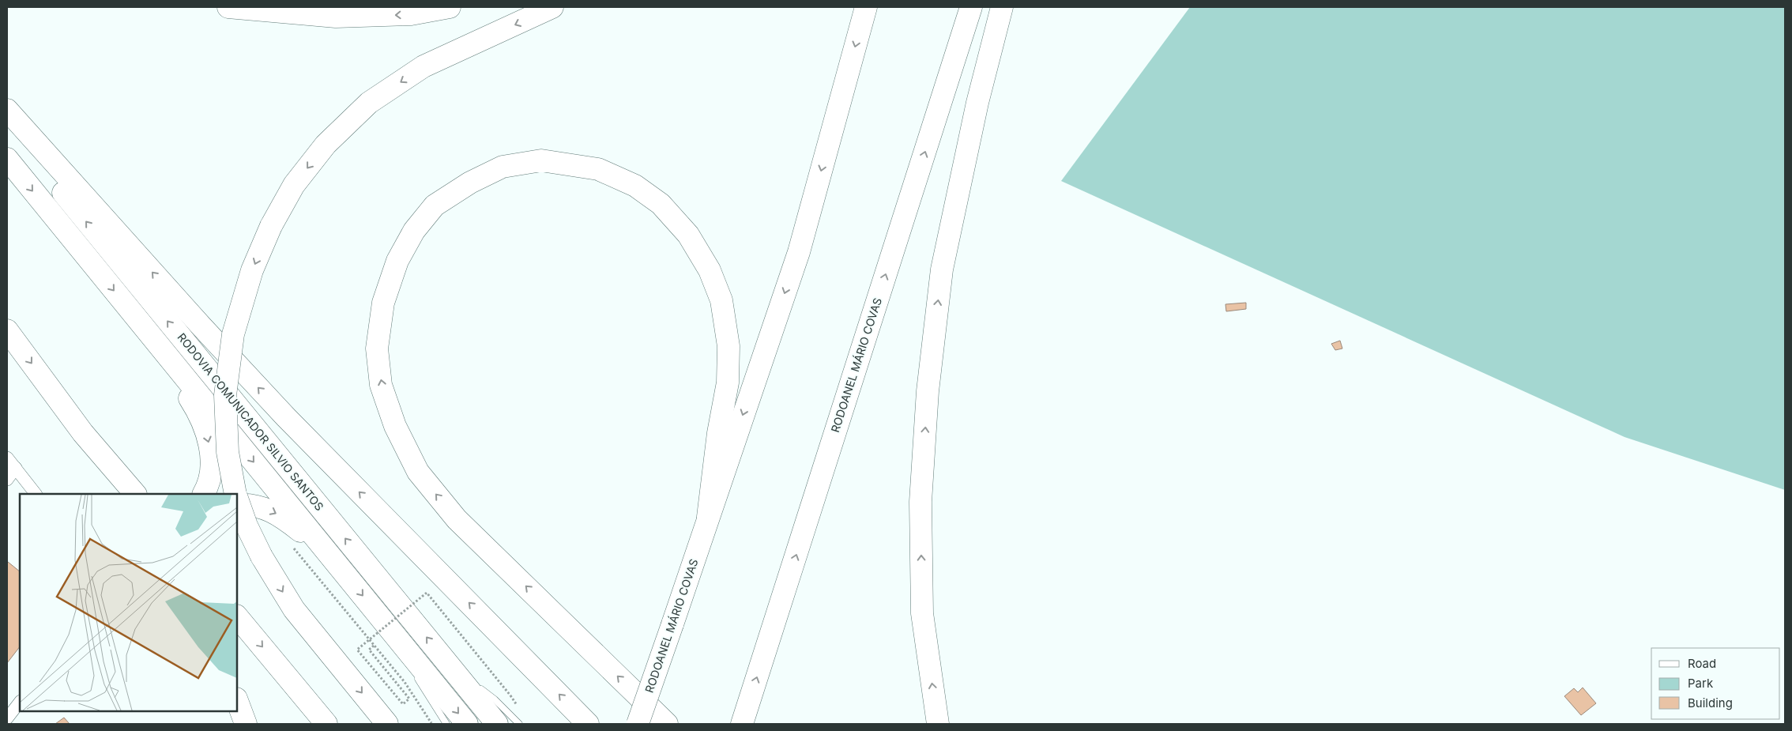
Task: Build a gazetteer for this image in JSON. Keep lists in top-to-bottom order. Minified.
{"streets":{"highway":["RODOANEL MÁRIO COVAS","RODOVIA COMUNICADOR SILVIO SANTOS"]},"legend":["Road","Park","Building"]}
